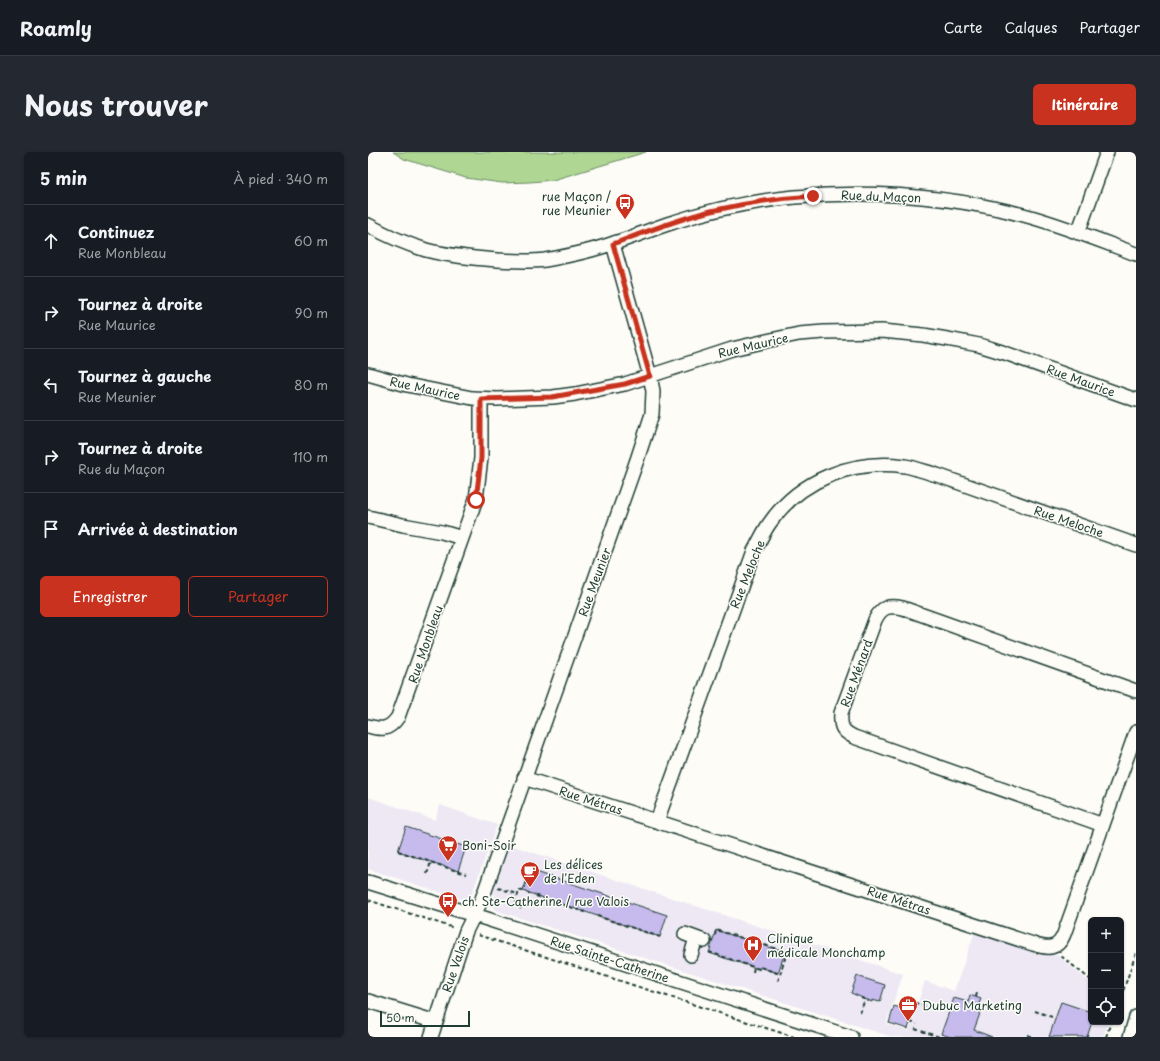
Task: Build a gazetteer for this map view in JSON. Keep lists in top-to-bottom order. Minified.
{"streets":{"street":["Rue du Maçon","Rue Maurice","Rue Meloche","Rue Meunier","Rue Monbleau","Rue Ménard","Rue Métras","Rue Sainte-Catherine","Rue Valois"]},"crossings":[["Rue du Maçon","Rue Meunier"],["Rue Maurice","Rue Meunier"],["Rue Maurice","Rue Monbleau"],["Rue Meloche","Rue Métras"],["Rue Meunier","Rue Métras"],["Rue Meunier","Rue Sainte-Catherine"],["Rue Meunier","Rue Valois"],["Rue Ménard","Rue Métras"],["Rue Sainte-Catherine","Rue Valois"]],"places":{"bus stop":["rue Maçon / rue Meunier","ch. Ste-Catherine / rue Valois"],"supermarket":["Boni-Soir"],"cafe":["Les délices de l'Eden"],"hospital":["Clinique médicale Monchamp"],"office":["Dubuc Marketing"]},"scale_bar":"50 m","page":{"header":"Roamly","nav":["Carte","Calques","Partager"],"title":"Nous trouver","buttons":["Itinéraire",["Enregistrer","Partager"]],"heading":["5 min","À pied · 340 m"],"list":[["Continuez","Rue Monbleau","60 m"],["Tournez à droite","Rue Maurice","90 m"],["Tournez à gauche","Rue Meunier","80 m"],["Tournez à droite","Rue du Maçon","110 m"],"Arrivée à destination"],"map_buttons":["+","−"],"scale":"50 m"}}
